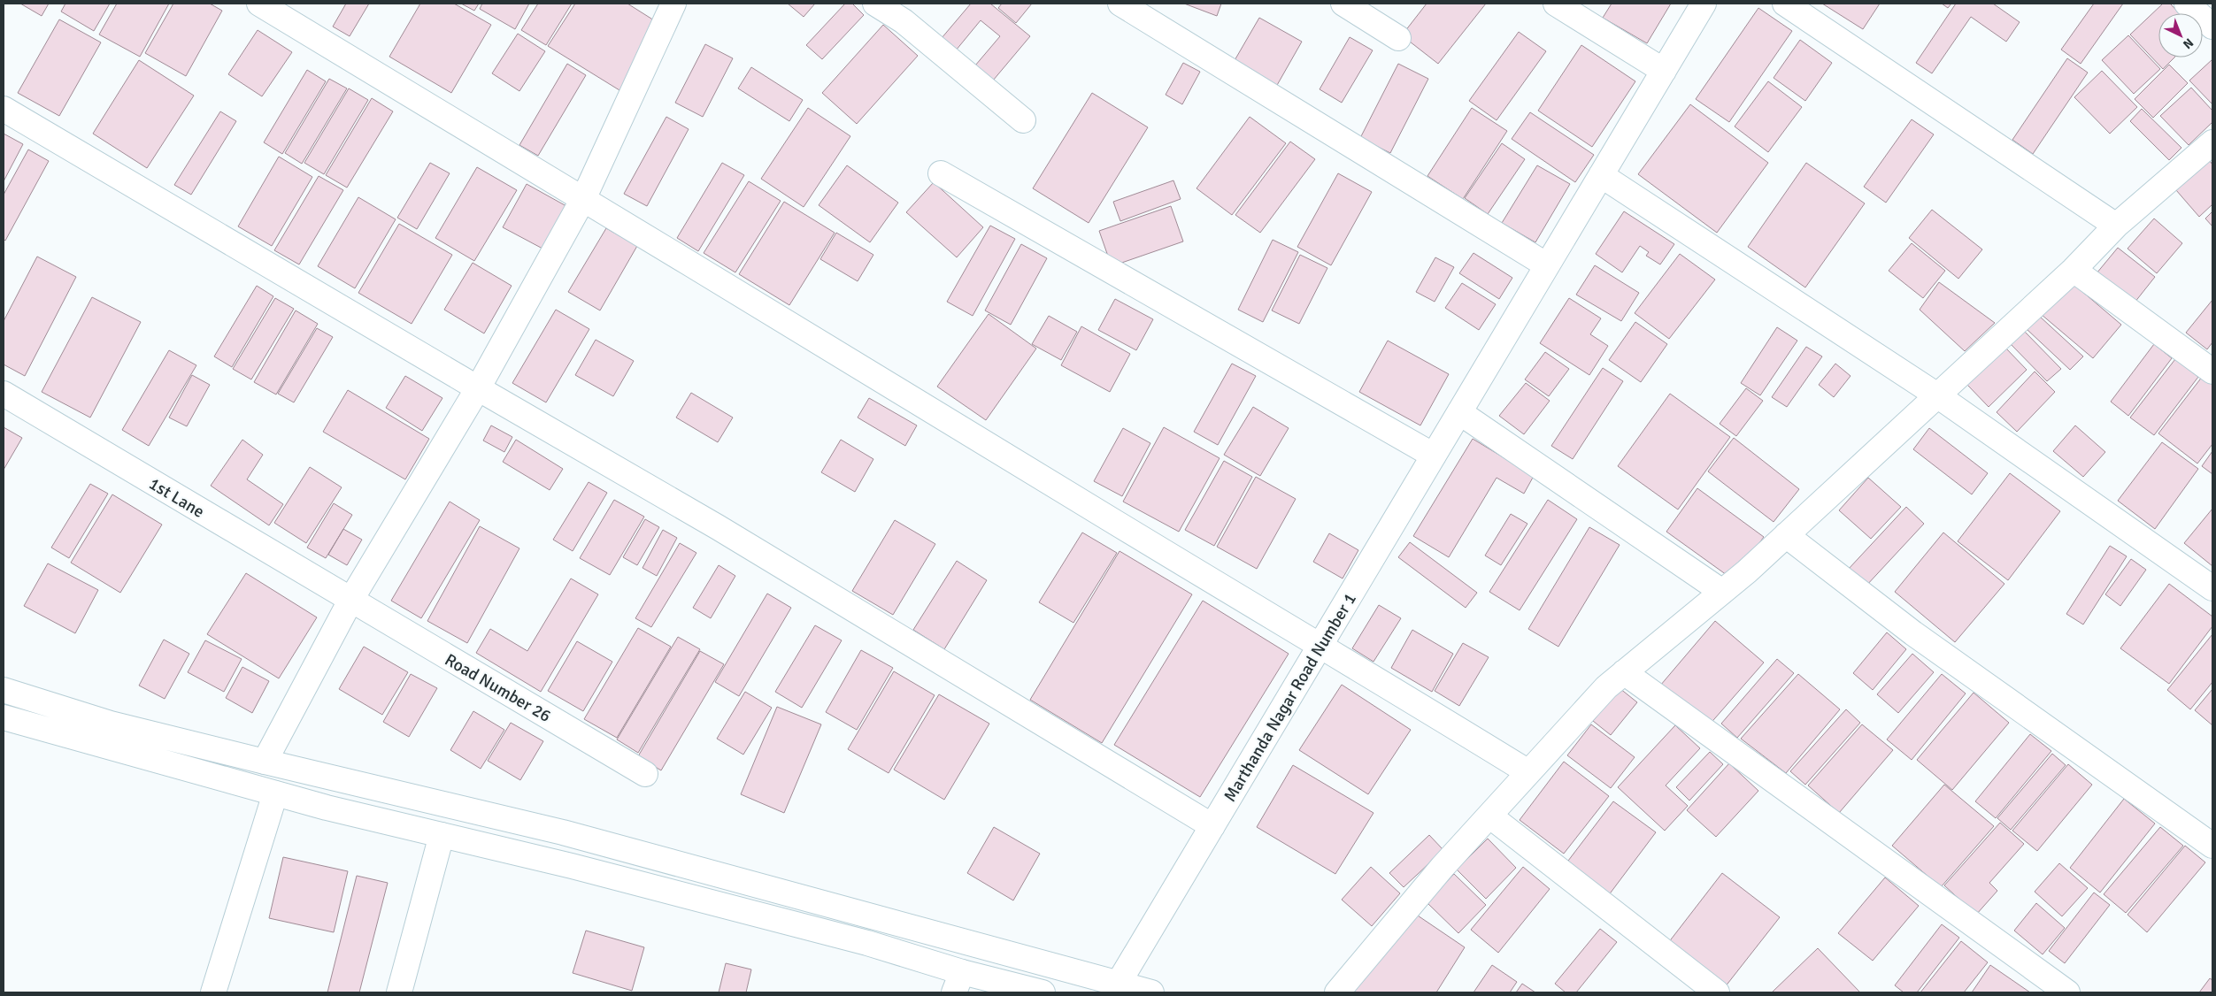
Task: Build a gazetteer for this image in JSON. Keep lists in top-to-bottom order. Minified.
{"streets":{"street":["1st Lane","Road Number 26","Marthanda Nagar Road Number 1"]},"crossings":[["1st Lane","Road Number 26"]],"north":"bottom right"}
